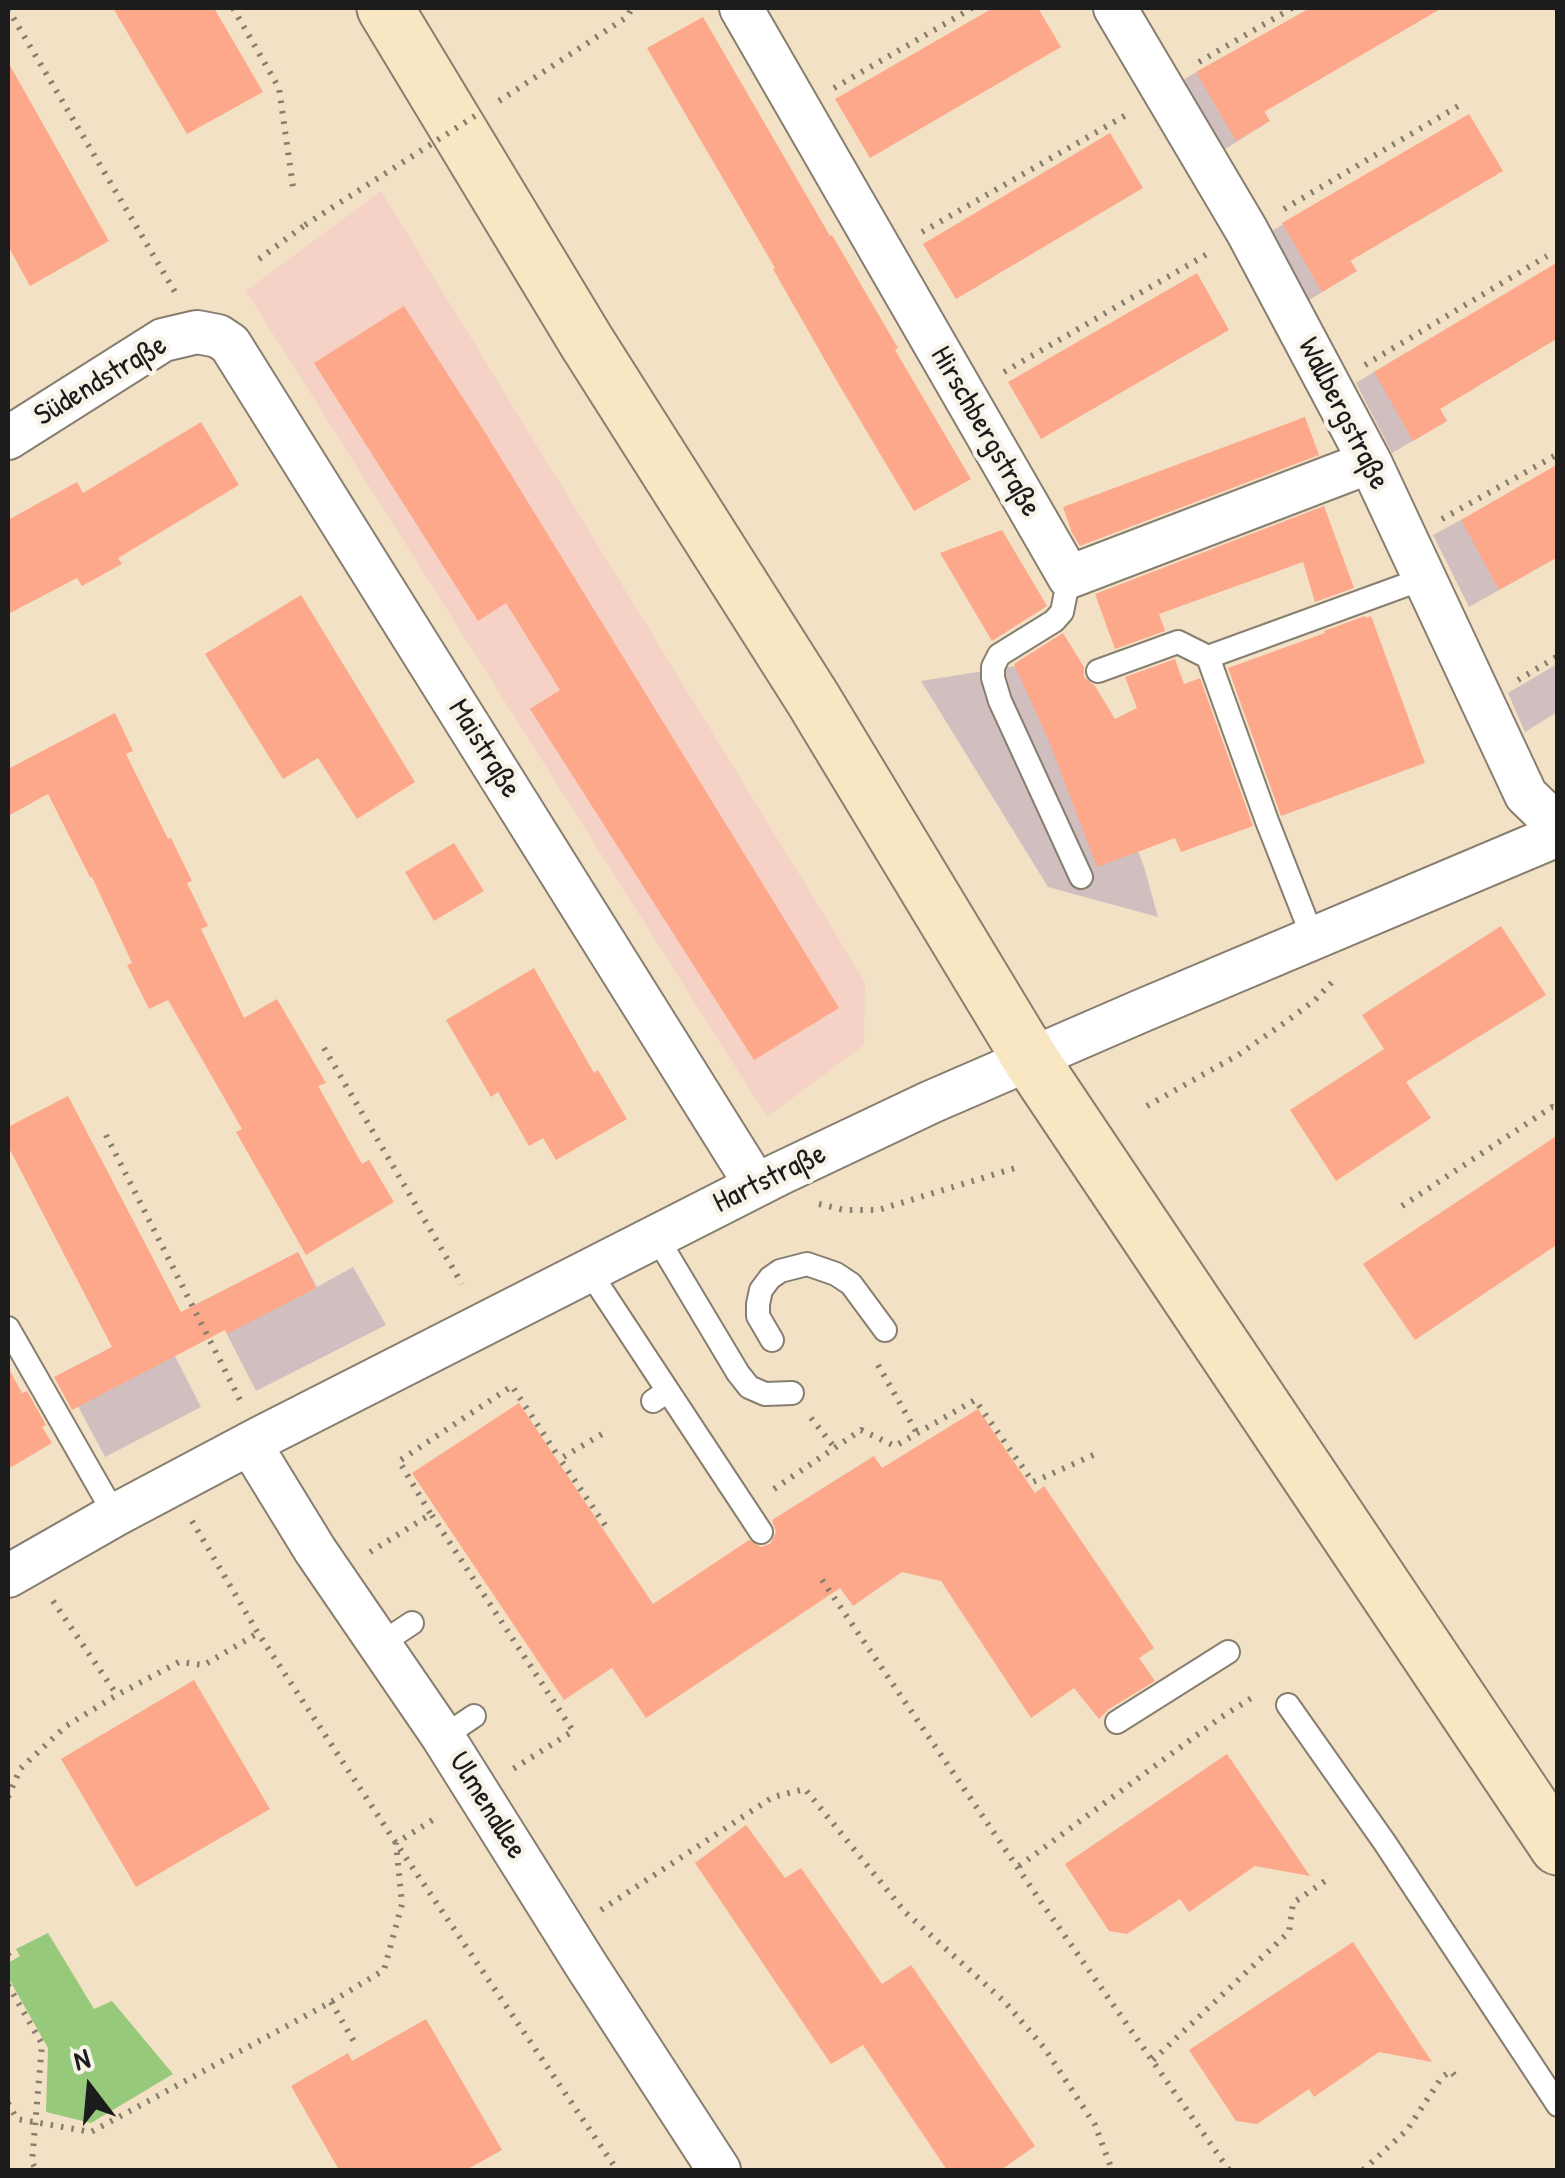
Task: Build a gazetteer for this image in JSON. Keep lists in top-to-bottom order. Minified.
{"streets":{"street":["Südendstraße","Wallbergstraße","Hirschbergstraße","Maistraße","Hartstraße","Ulmenallee"]},"crossings":[["Südendstraße","Maistraße"],["Maistraße","Hartstraße"],["Hartstraße","Ulmenallee"]],"north":"top"}
